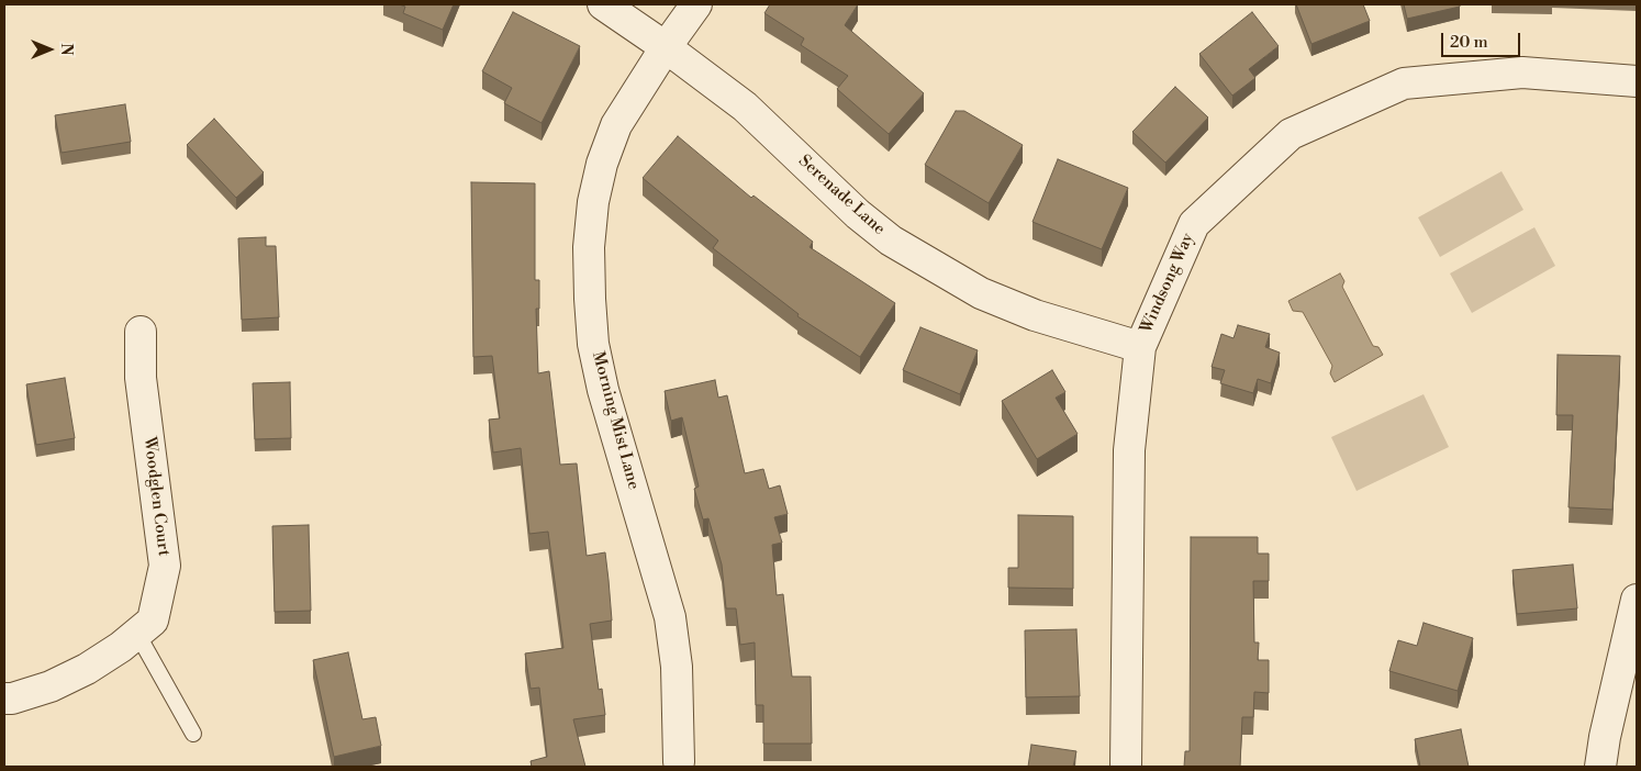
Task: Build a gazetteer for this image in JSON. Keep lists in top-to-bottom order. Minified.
{"streets":{"street":["Serenade Lane","Windsong Way","Morning Mist Lane","Woodglen Court"]},"crossings":[["Serenade Lane","Windsong Way"],["Serenade Lane","Morning Mist Lane"]],"scale_bar":"20 m","north":"right"}
